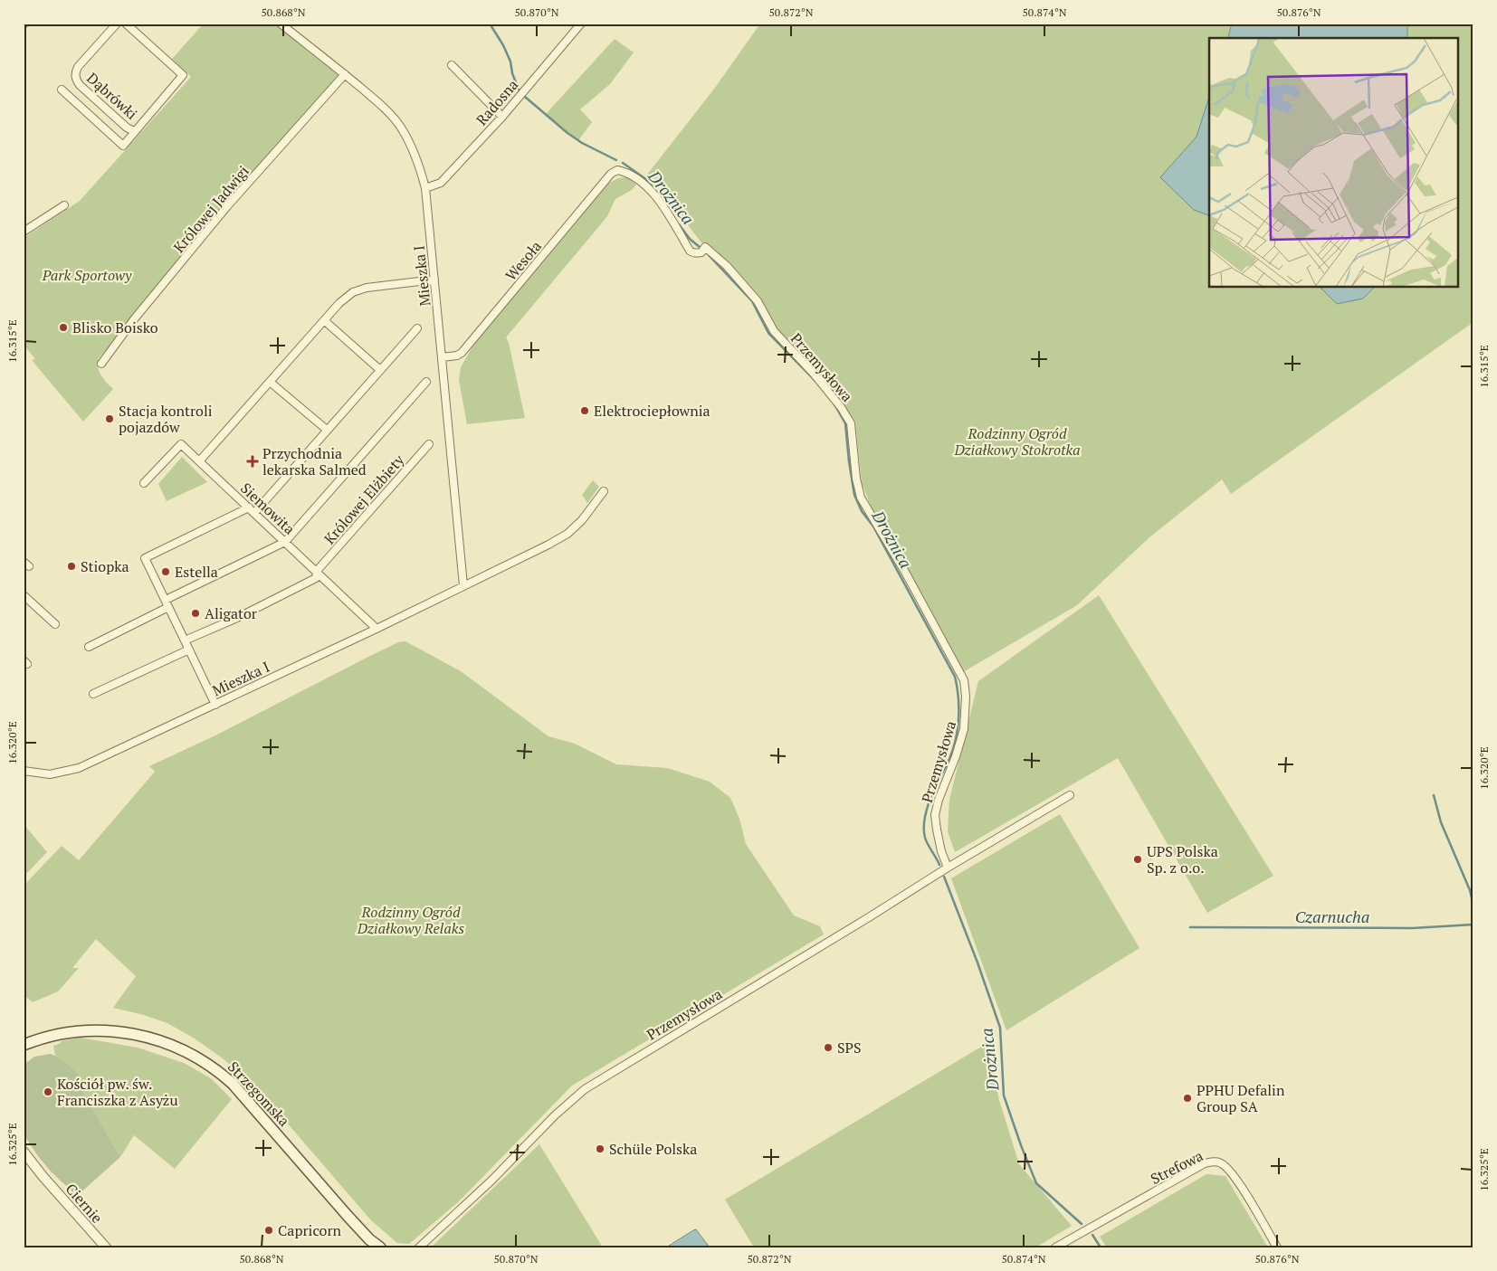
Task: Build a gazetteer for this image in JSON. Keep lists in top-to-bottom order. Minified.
{"streets":{"main road":["Strzegomska"],"street":["Dąbrówki","Radosna","Królowej Jadwigi","Wesoła","Mieszka I","Przemysłowa","Królowej Elżbiety","Siemowita","Strefowa","Ciernie"]},"crossings":[["Radosna","Mieszka I"],["Królowej Jadwigi","Mieszka I"],["Wesoła","Mieszka I"],["Wesoła","Przemysłowa"],["Mieszka I","Siemowita"],["Królowej Elżbiety","Siemowita"]],"water":["Drożnica","Czarnucha"],"parks":["Park Sportowy","Rodzinny Ogród Działkowy Stokrotka","Rodzinny Ogród Działkowy Relaks"],"places":{"other":["Blisko Boisko","Elektrociepłownia","Stacja kontroli pojazdów","Stiopka","Estella","Aligator","UPS Polska Sp. z o.o.","SPS","Kościół pw. św. Franciszka z Asyżu","PPHU Defalin Group SA","Schüle Polska","Capricorn"],"health":["Przychodnia lekarska Salmed"]},"coordinates":["50.868°N","50.870°N","50.872°N","50.874°N","50.876°N","16.315°E","16.320°E","16.325°E"]}
